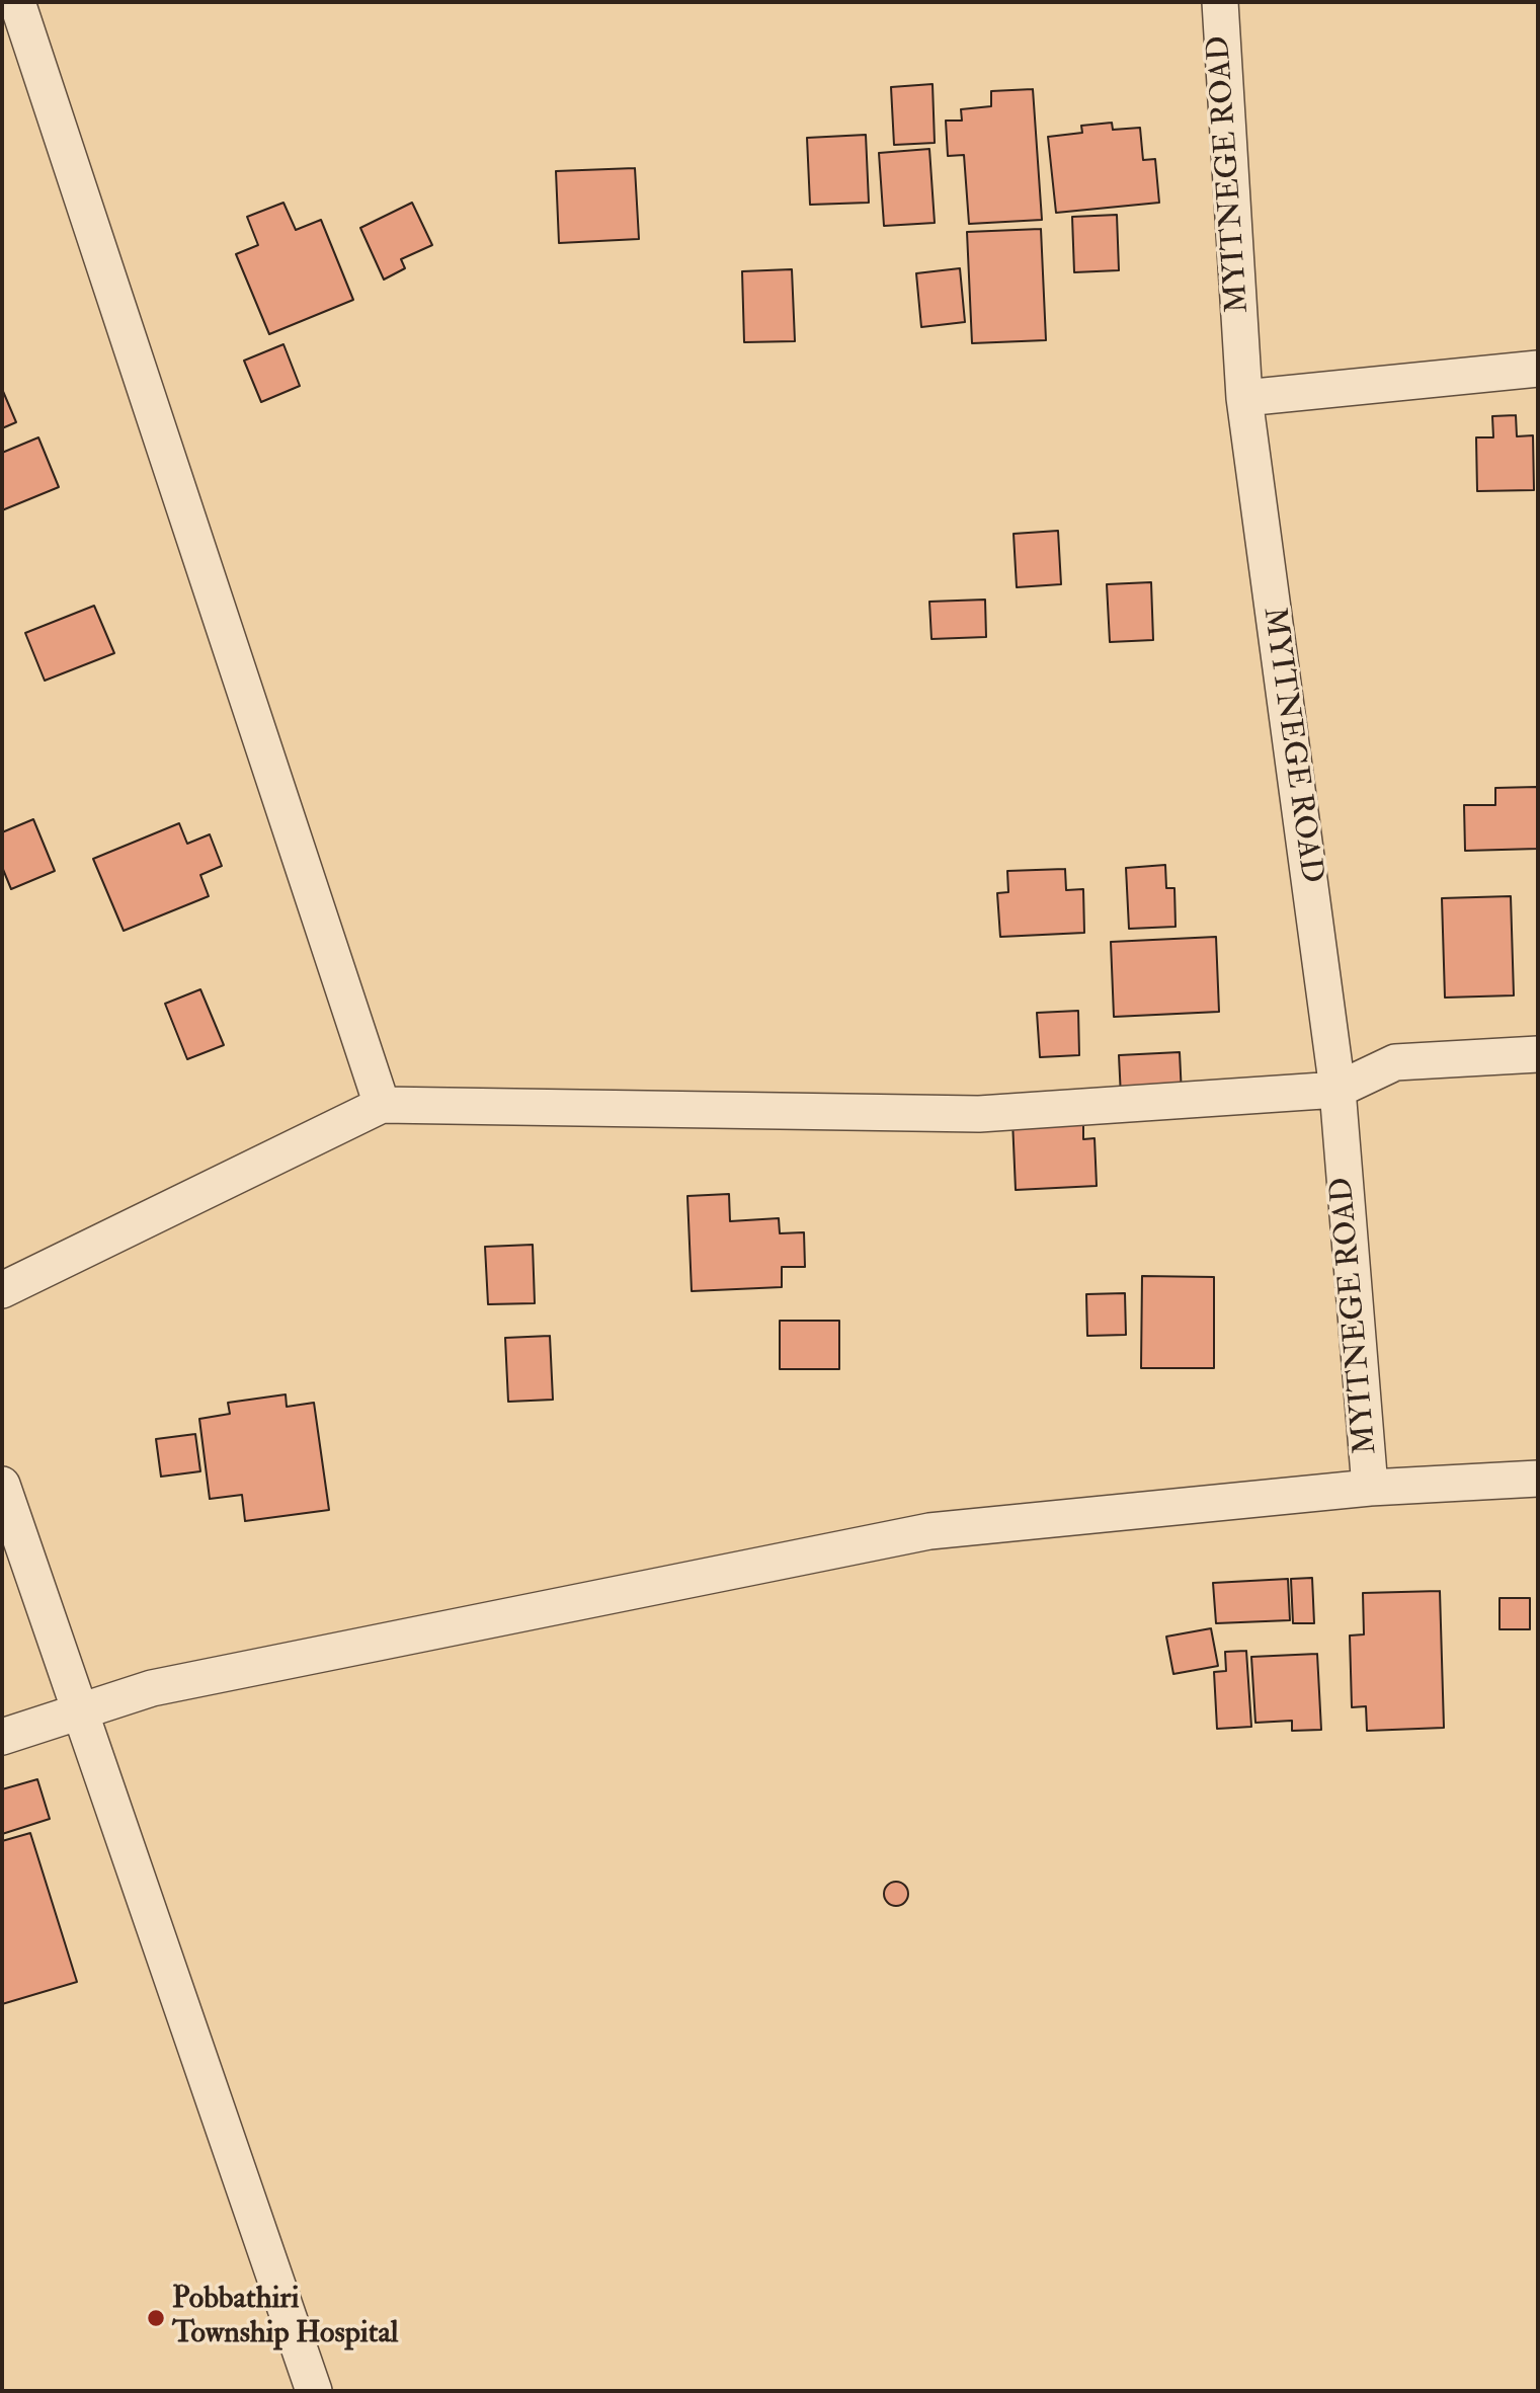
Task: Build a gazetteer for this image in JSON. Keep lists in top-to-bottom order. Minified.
{"streets":{"street":["MYITNEGE ROAD"]},"places":["Pobbathiri Township Hospital"]}
